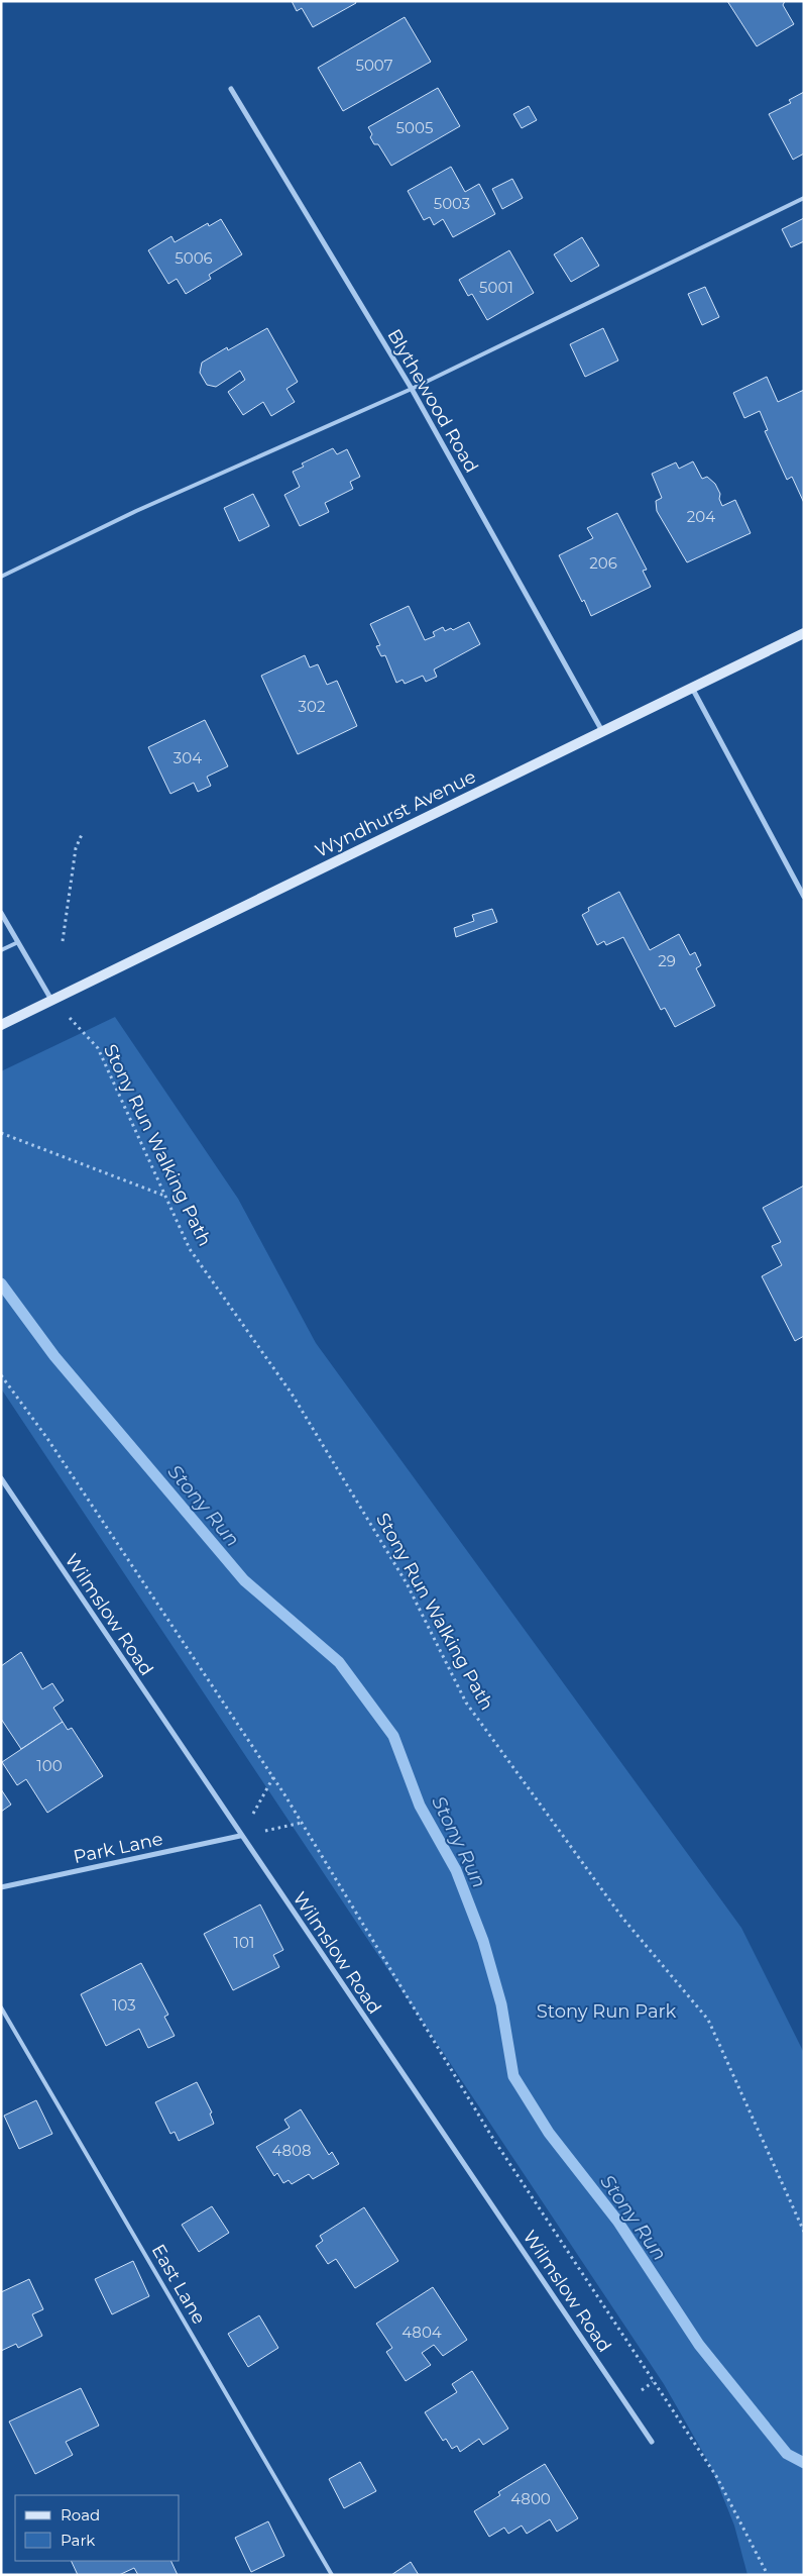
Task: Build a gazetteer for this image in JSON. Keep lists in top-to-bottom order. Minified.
{"streets":{"street":["Blythewood Road","Wyndhurst Avenue","Wilmslow Road","Park Lane"],"lane":["East Lane"],"path":["Stony Run Walking Path"]},"crossings":[["Blythewood Road","Wyndhurst Avenue"],["Wyndhurst Avenue","Stony Run Walking Path"],["Wilmslow Road","Park Lane"]],"water":["Stony Run"],"parks":["Stony Run Park"],"house_numbers":["5007","5005","5003","5006","5001","204","206","302","304","29","100","101","103","4808","4804","4800"],"legend":["Road","Park"]}
